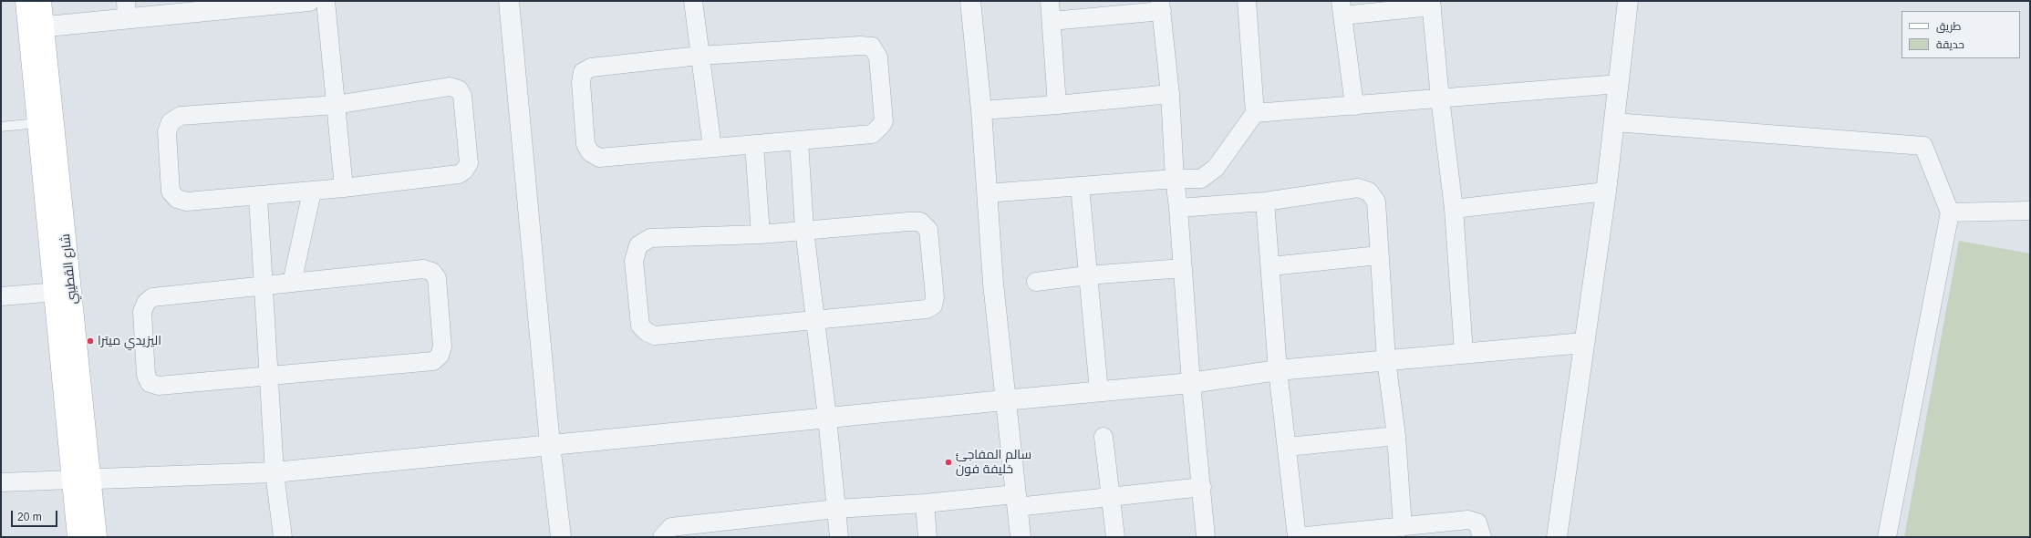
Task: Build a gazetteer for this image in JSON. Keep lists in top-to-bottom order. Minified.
{"streets":{"main road":["شارع القطيبي"]},"places":["اليزيدي ميترا","سالم المفاجئ خليفة فون"],"legend":["طريق","حديقة"],"scale_bar":"20 m"}
